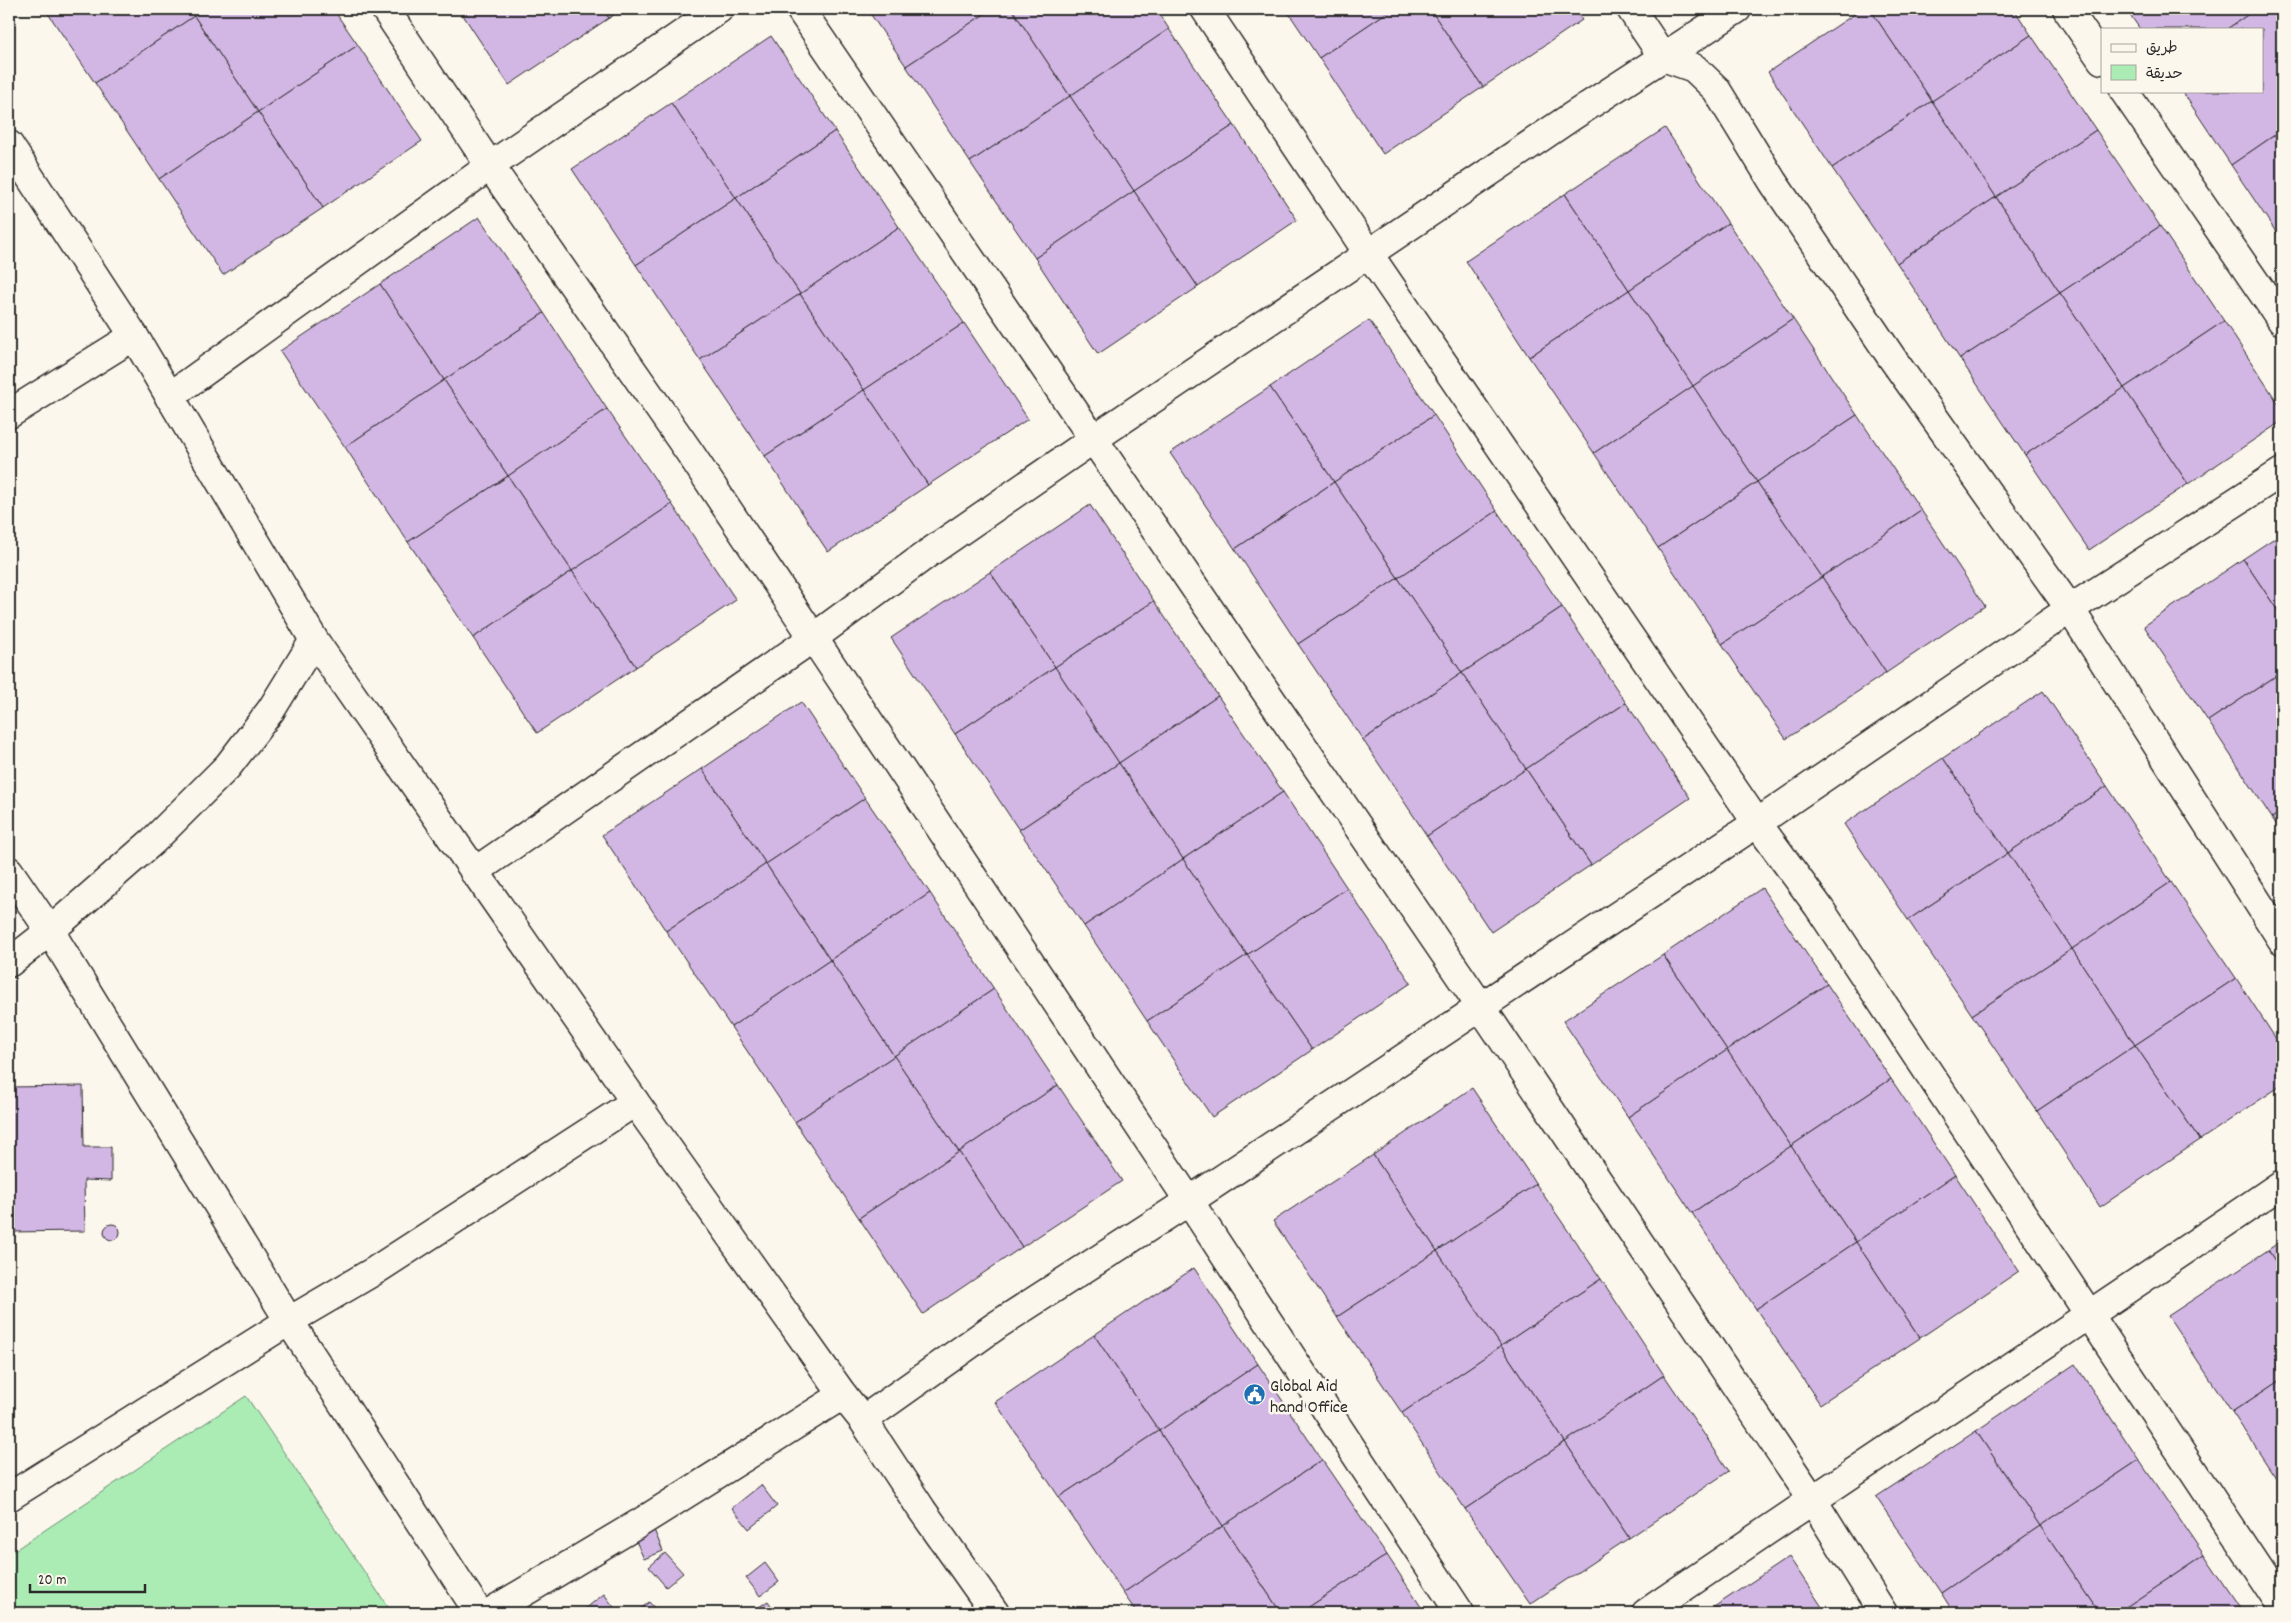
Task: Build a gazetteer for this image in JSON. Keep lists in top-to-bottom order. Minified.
{"places":{"public building":["Global Aid hand Office"]},"legend":["طريق","حديقة"],"scale_bar":"20 m"}
